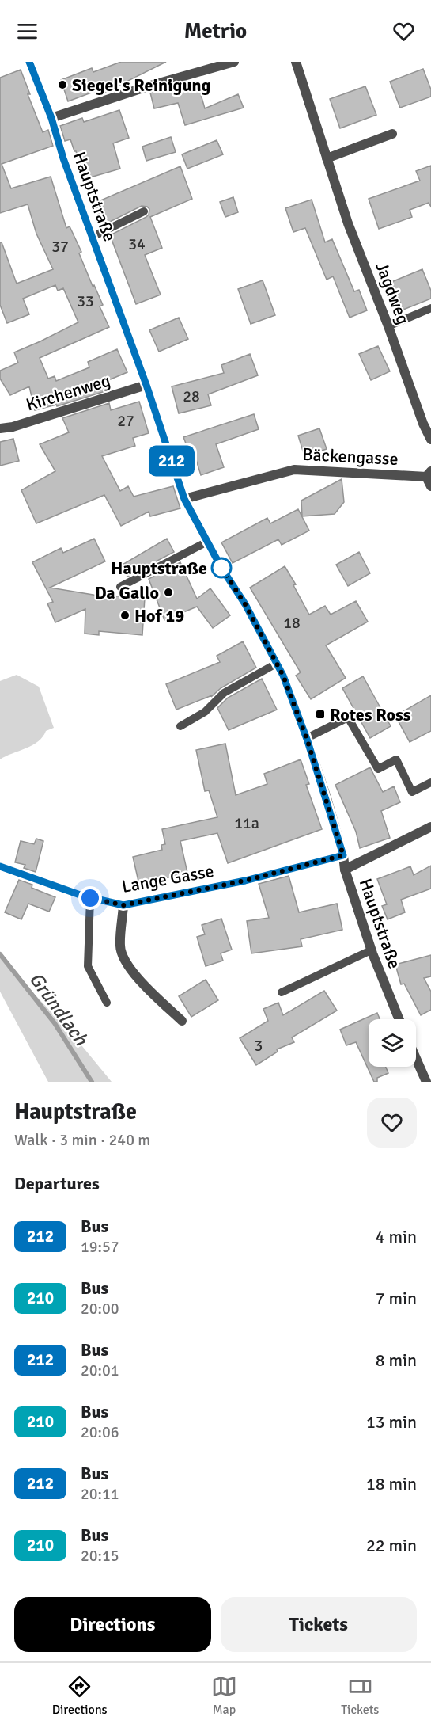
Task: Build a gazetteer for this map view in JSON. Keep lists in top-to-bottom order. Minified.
{"streets":{"street":["Hauptstraße","Jagdweg","Kirchenweg","Bäckengasse","Lange Gasse"]},"crossings":[["Hauptstraße","Kirchenweg"],["Hauptstraße","Bäckengasse"],["Hauptstraße","Lange Gasse"]],"water":["Gründlach"],"places":{"other":["Siegel's Reinigung","Hauptstraße","Da Gallo","Hof 19"],"transit":["Rotes Ross"]},"lines":["bus line 212"],"house_numbers":["34","37","33","28","27","18","11a","3"],"page":{"header":"Metrio","on_map":"212","heading":[["Hauptstraße","Walk · 3 min · 240 m"],"Departures"],"list":[{"mark":"212","name":"Bus","note":"19:57","value":"4 min"},{"mark":"210","name":"Bus","note":"20:00","value":"7 min"},{"mark":"212","name":"Bus","note":"20:01","value":"8 min"},{"mark":"210","name":"Bus","note":"20:06","value":"13 min"},{"mark":"212","name":"Bus","note":"20:11","value":"18 min"},{"mark":"210","name":"Bus","note":"20:15","value":"22 min"}],"buttons":["Directions","Tickets"],"tabs":["Directions","Map","Tickets"]}}
